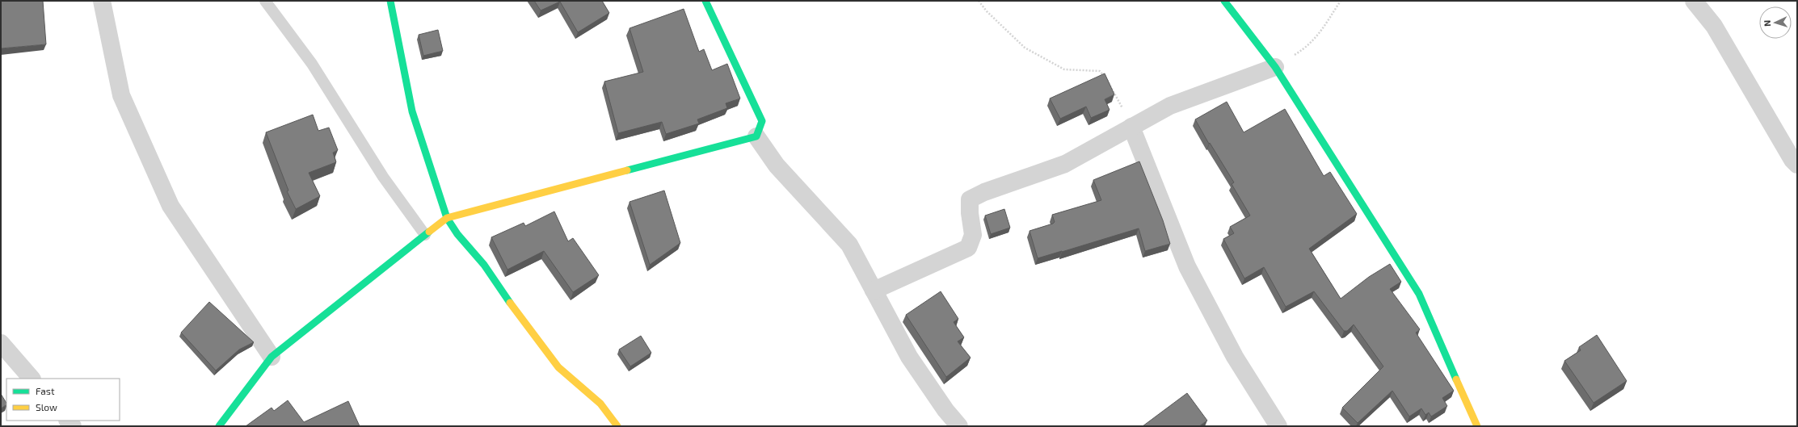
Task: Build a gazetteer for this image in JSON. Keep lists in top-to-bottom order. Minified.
{"legend":["Fast","Slow"],"north":"left"}
